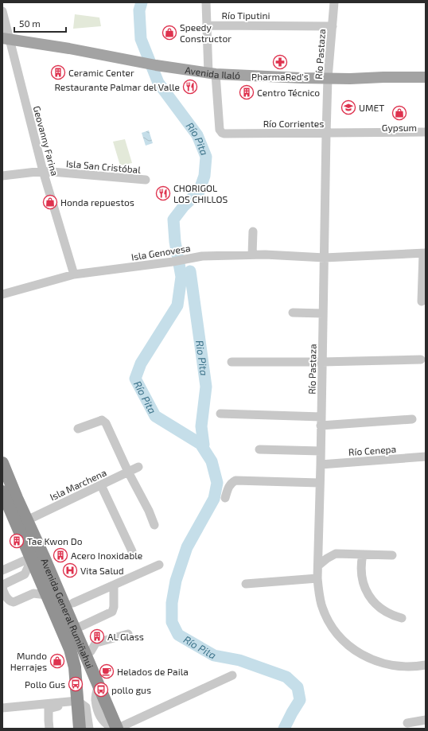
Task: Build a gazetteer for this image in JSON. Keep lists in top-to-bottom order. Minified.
{"streets":{"highway":["Avenida General Rumiñahui"],"main road":["Avenida Ilaló"],"street":["Río Tiputini","Río Pastaza","Río Corrientes","Geovanny Farina","Isla San Cristóbal","Isla Genovesa","Río Cenepa","Isla Marchena"]},"crossings":[["Río Tiputini","Río Pastaza"],["Río Pastaza","Avenida Ilaló"],["Río Pastaza","Río Corrientes"],["Río Pastaza","Isla Genovesa"],["Río Pastaza","Río Cenepa"],["Avenida Ilaló","Río Corrientes"],["Avenida Ilaló","Geovanny Farina"],["Geovanny Farina","Isla San Cristóbal"],["Geovanny Farina","Isla Genovesa"],["Isla Marchena","Avenida General Rumiñahui"]],"water":["Río Pita","Rio Pita"],"places":{"shop":["Speedy Constructor","Gypsum","Honda repuestos","Mundo Herrajes"],"pharmacy":["PharmaRed's"],"building":["Ceramic Center","Centro Técnico","Tae Kwon Do","Acero Inoxidable","AL Glass"],"restaurant":["Restaurante Palmar del Valle","CHORIGOL LOS CHILLOS"],"school or university":["UMET"],"hospital":["Vita Salud"],"cafe":["Helados de Paila"],"bus stop":["Pollo Gus","pollo gus"]},"scale_bar":"50 m"}
